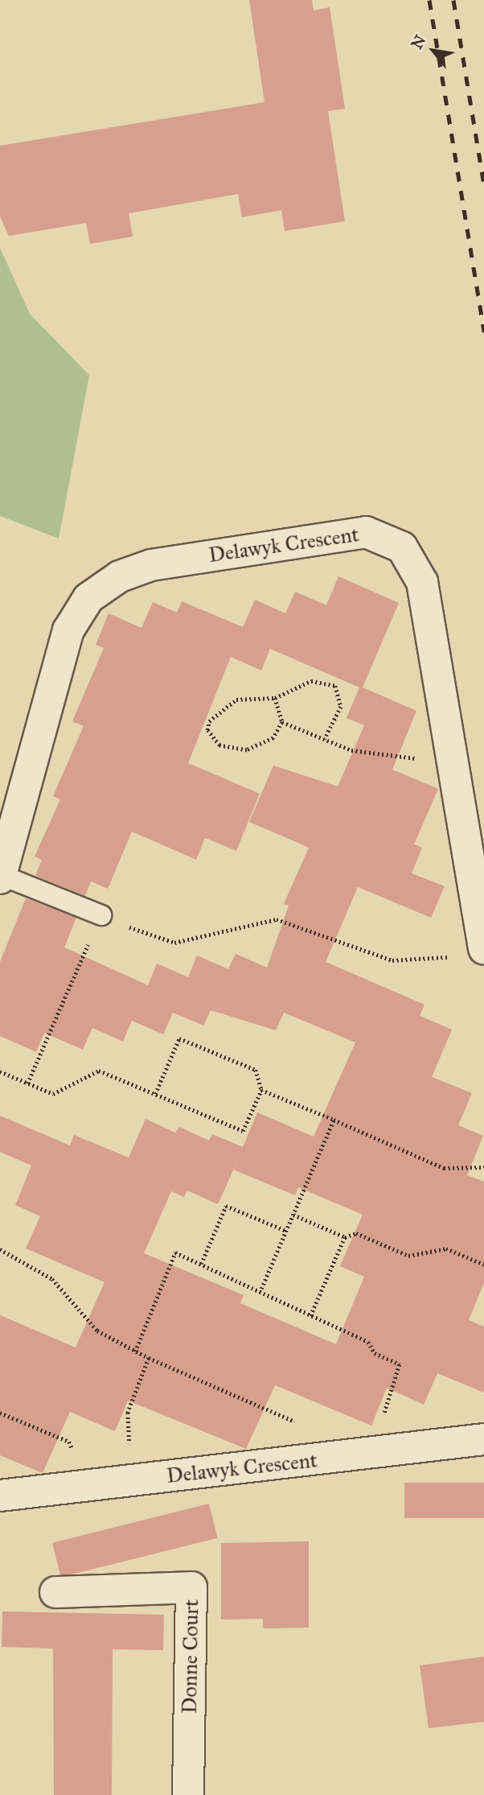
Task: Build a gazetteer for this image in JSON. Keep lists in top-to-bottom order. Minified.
{"streets":{"street":["Delawyk Crescent","Donne Court"]},"north":"top left"}
